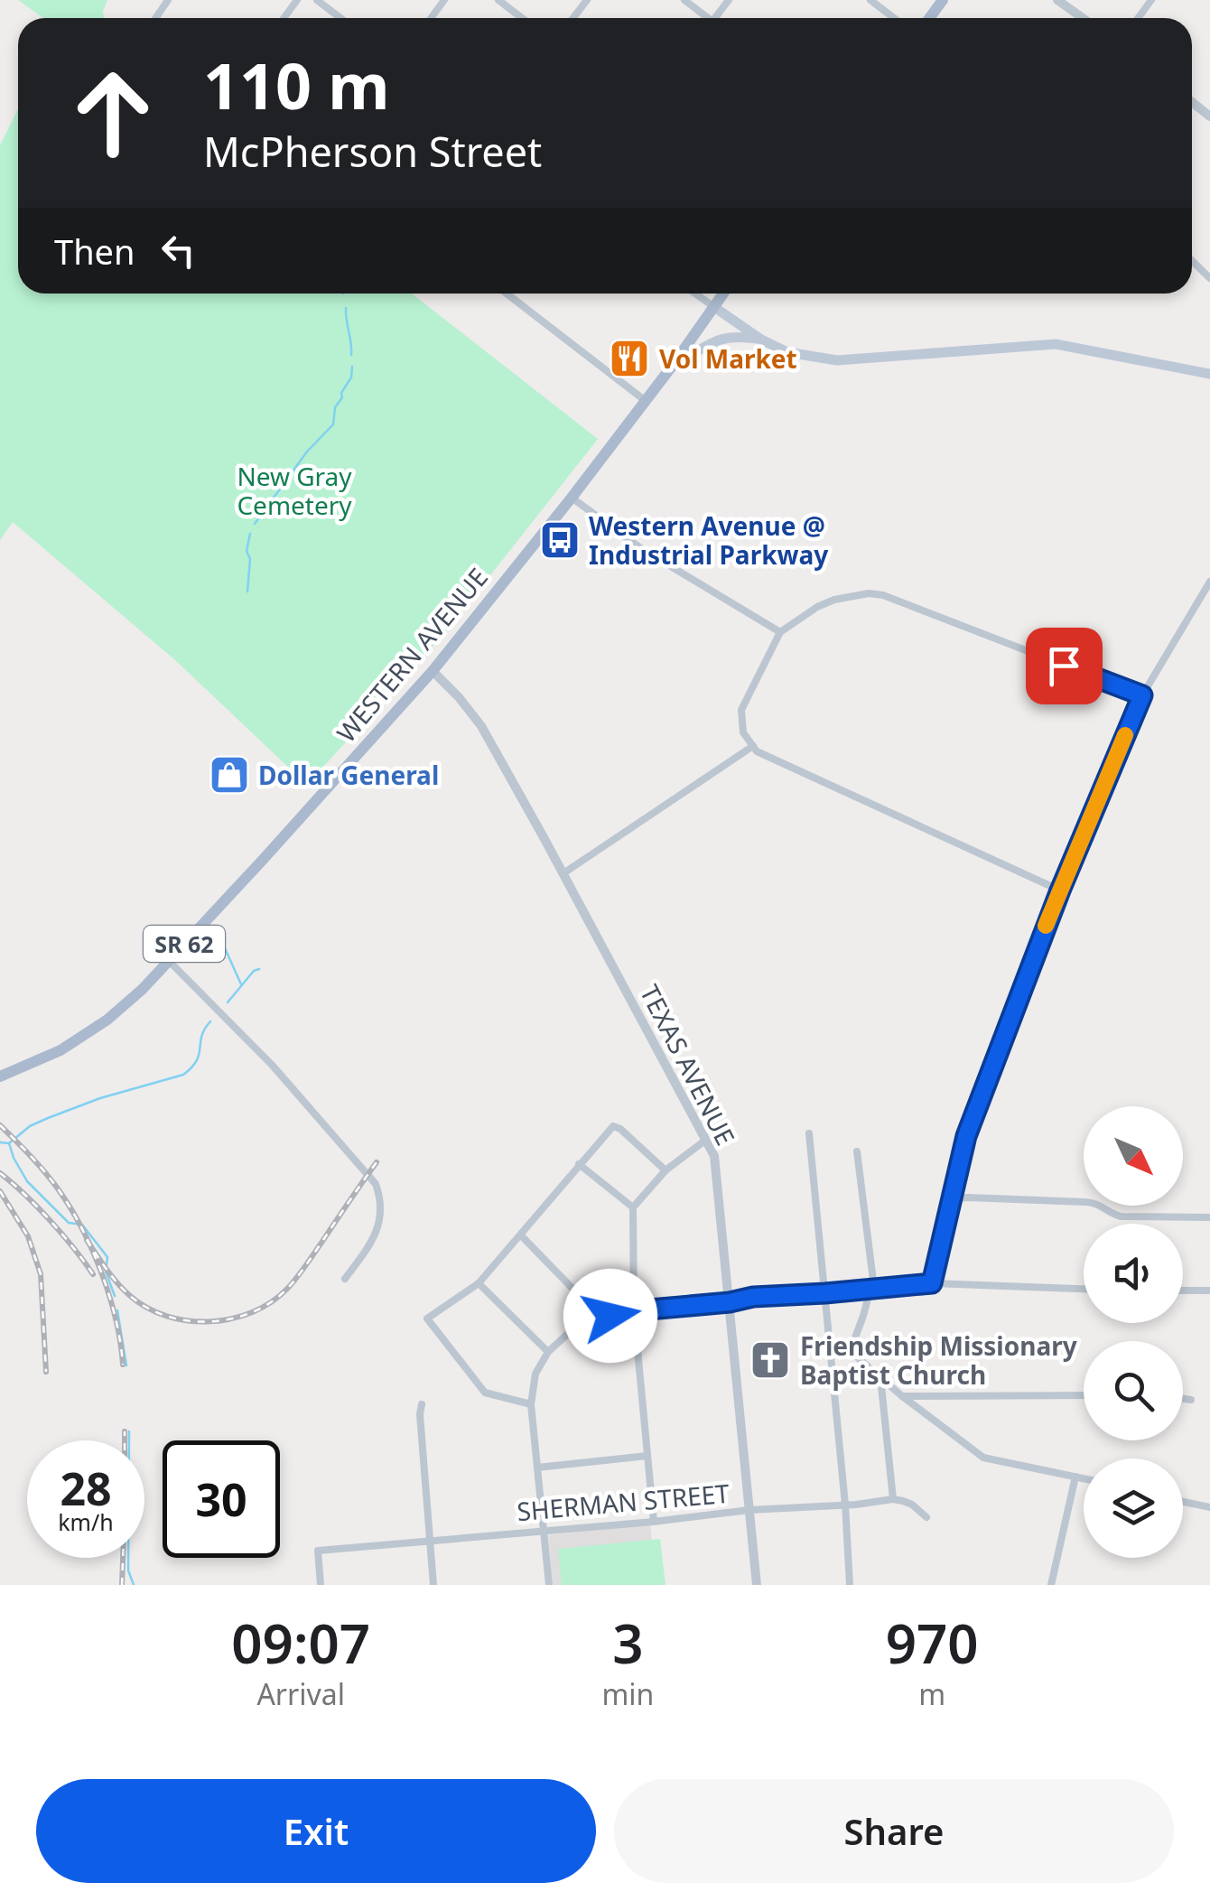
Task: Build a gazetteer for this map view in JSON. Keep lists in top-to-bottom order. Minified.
{"streets":{"main road":["WESTERN AVENUE","SR 62"],"street":["TEXAS AVENUE","SHERMAN STREET"]},"crossings":[["WESTERN AVENUE","TEXAS AVENUE"],["TEXAS AVENUE","SHERMAN STREET"]],"parks":["New Gray Cemetery"],"places":{"restaurant":["Vol Market"],"bus stop":["Western Avenue @ Industrial Parkway"],"shop":["Dollar General"],"church":["Friendship Missionary Baptist Church"]},"north":"bottom right","page":{"turn":["110 m","McPherson Street"],"then":"Then","speed":"28 km/h","limit":"30","eta":["09:07","Arrival","3","min","970","m"],"buttons":["Exit","Share"]}}
